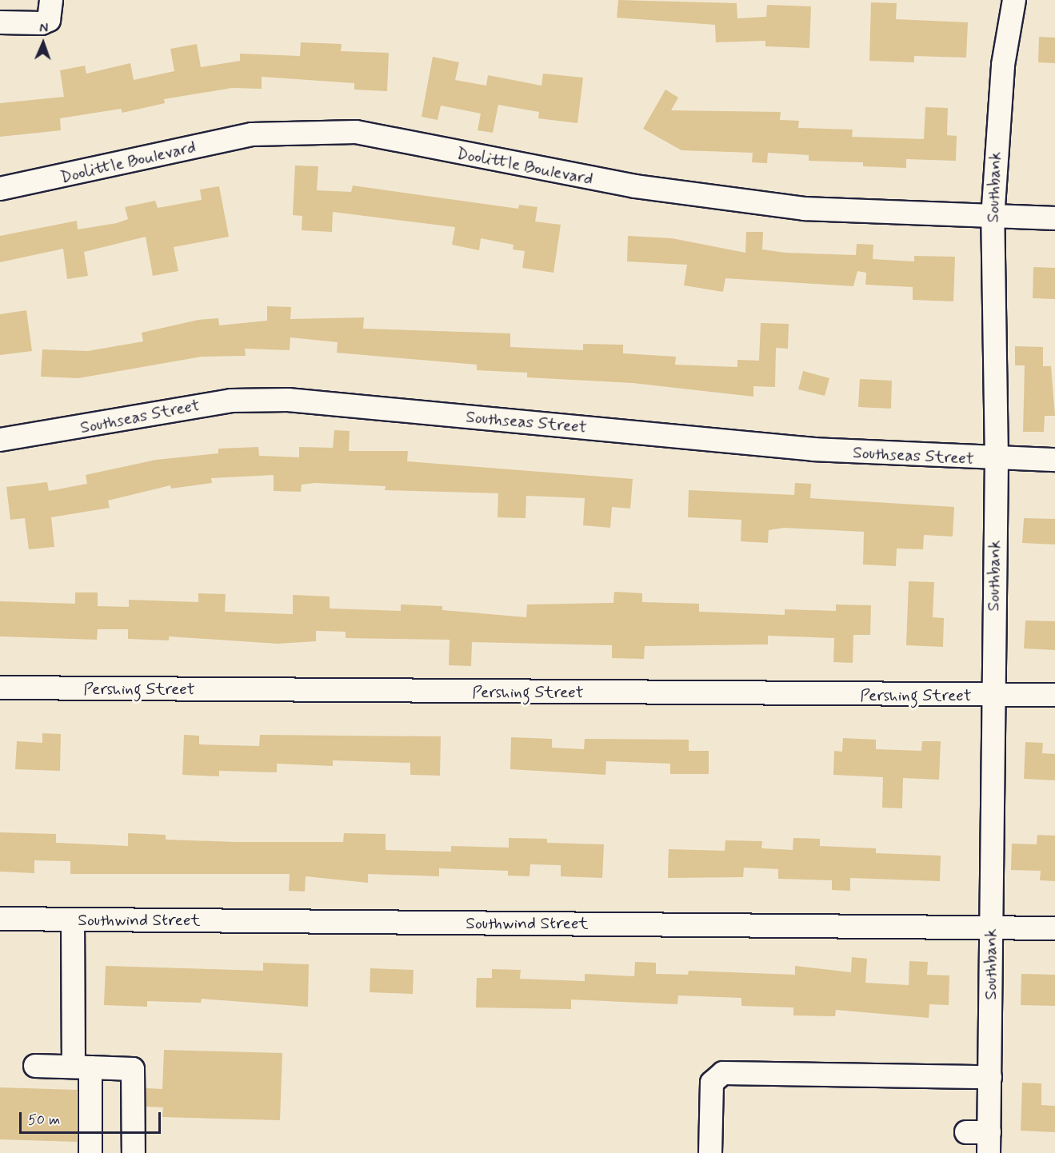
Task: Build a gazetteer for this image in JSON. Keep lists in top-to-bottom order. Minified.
{"streets":{"street":["Doolittle Boulevard","Southbank","Southseas Street","Pershing Street","Southwind Street"]},"crossings":[["Doolittle Boulevard","Southbank"],["Southbank","Southseas Street"],["Southbank","Pershing Street"],["Southbank","Southwind Street"]],"scale_bar":"50 m","north":"top"}
